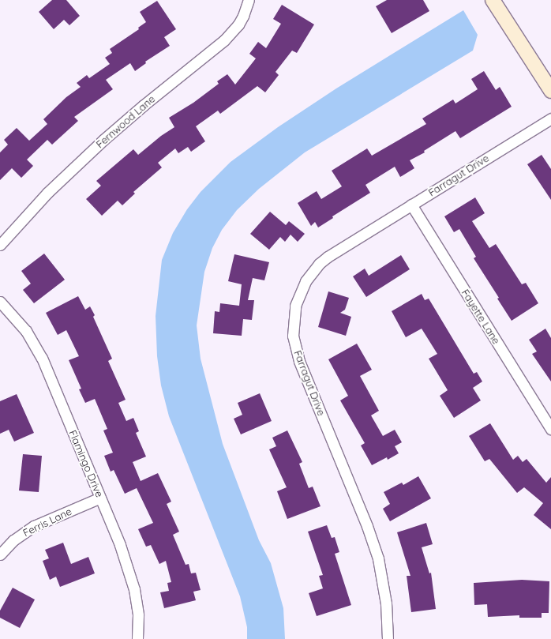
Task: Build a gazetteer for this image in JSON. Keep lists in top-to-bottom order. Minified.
{"streets":{"street":["Fernwood Lane","Farragut Drive","Fayette Lane","Flamingo Drive","Ferris Lane"]},"crossings":[["Farragut Drive","Fayette Lane"],["Flamingo Drive","Ferris Lane"]]}
